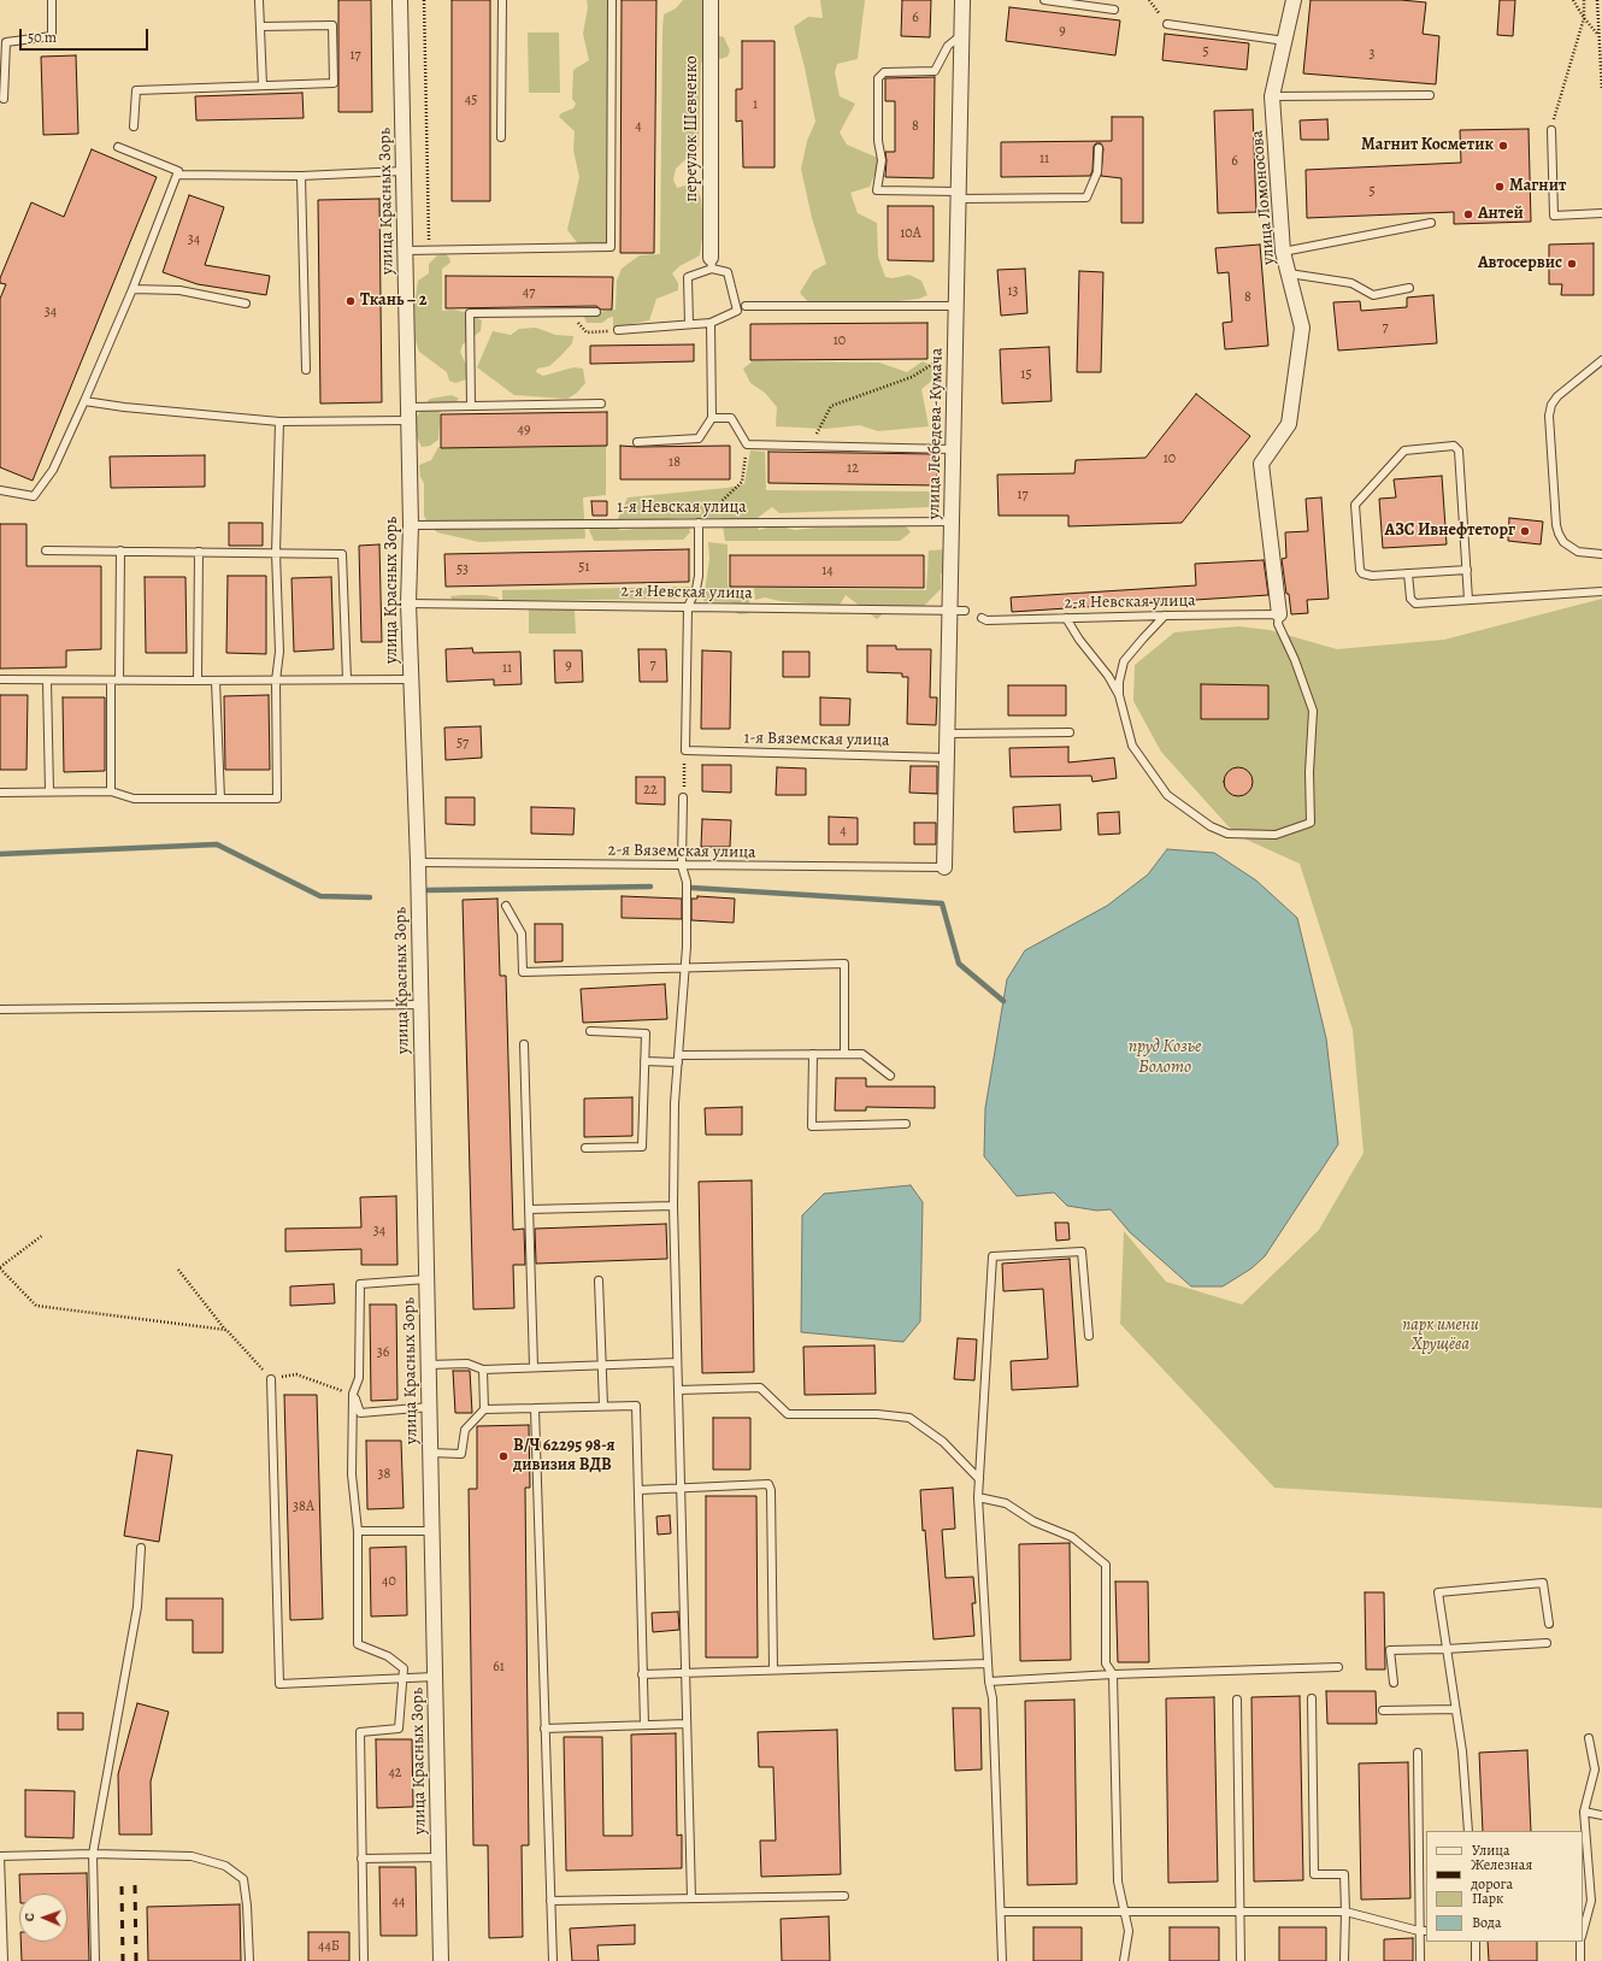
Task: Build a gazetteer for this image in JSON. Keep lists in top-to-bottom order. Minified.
{"streets":{"street":["переулок Шевченко","улица Ломоносова","улица Красных Зорь","улица Лебедева-Кумача"],"lane":["1-я Невская улица","2-я Невская улица","1-я Вяземская улица","2-я Вяземская улица"]},"crossings":[["улица Ломоносова","2-я Невская улица"],["улица Красных Зорь","1-я Невская улица"],["улица Красных Зорь","2-я Невская улица"],["улица Красных Зорь","2-я Вяземская улица"],["улица Лебедева-Кумача","1-я Невская улица"],["улица Лебедева-Кумача","2-я Невская улица"],["улица Лебедева-Кумача","1-я Вяземская улица"],["улица Лебедева-Кумача","2-я Вяземская улица"]],"water":["пруд Козье Болото"],"parks":["парк имени Хрущёва"],"places":["Магнит Косметик","Магнит","Антей","Автосервис","Ткань – 2","АЗС Ивнефтеторг","В/Ч 62295 98-я дивизия ВДВ"],"house_numbers":["6","9","5","3","17","45","1","4","8","11","6","5","10А","34","13","47","8","34","7","10","15","49","10","18","12","17","51","53","14","7","9","11","57","22","4","34","36","38","38А","40","61","42","44","44Б"],"legend":["Улица","Железная дорога","Парк","Вода"],"scale_bar":"50 m","north":"left"}
